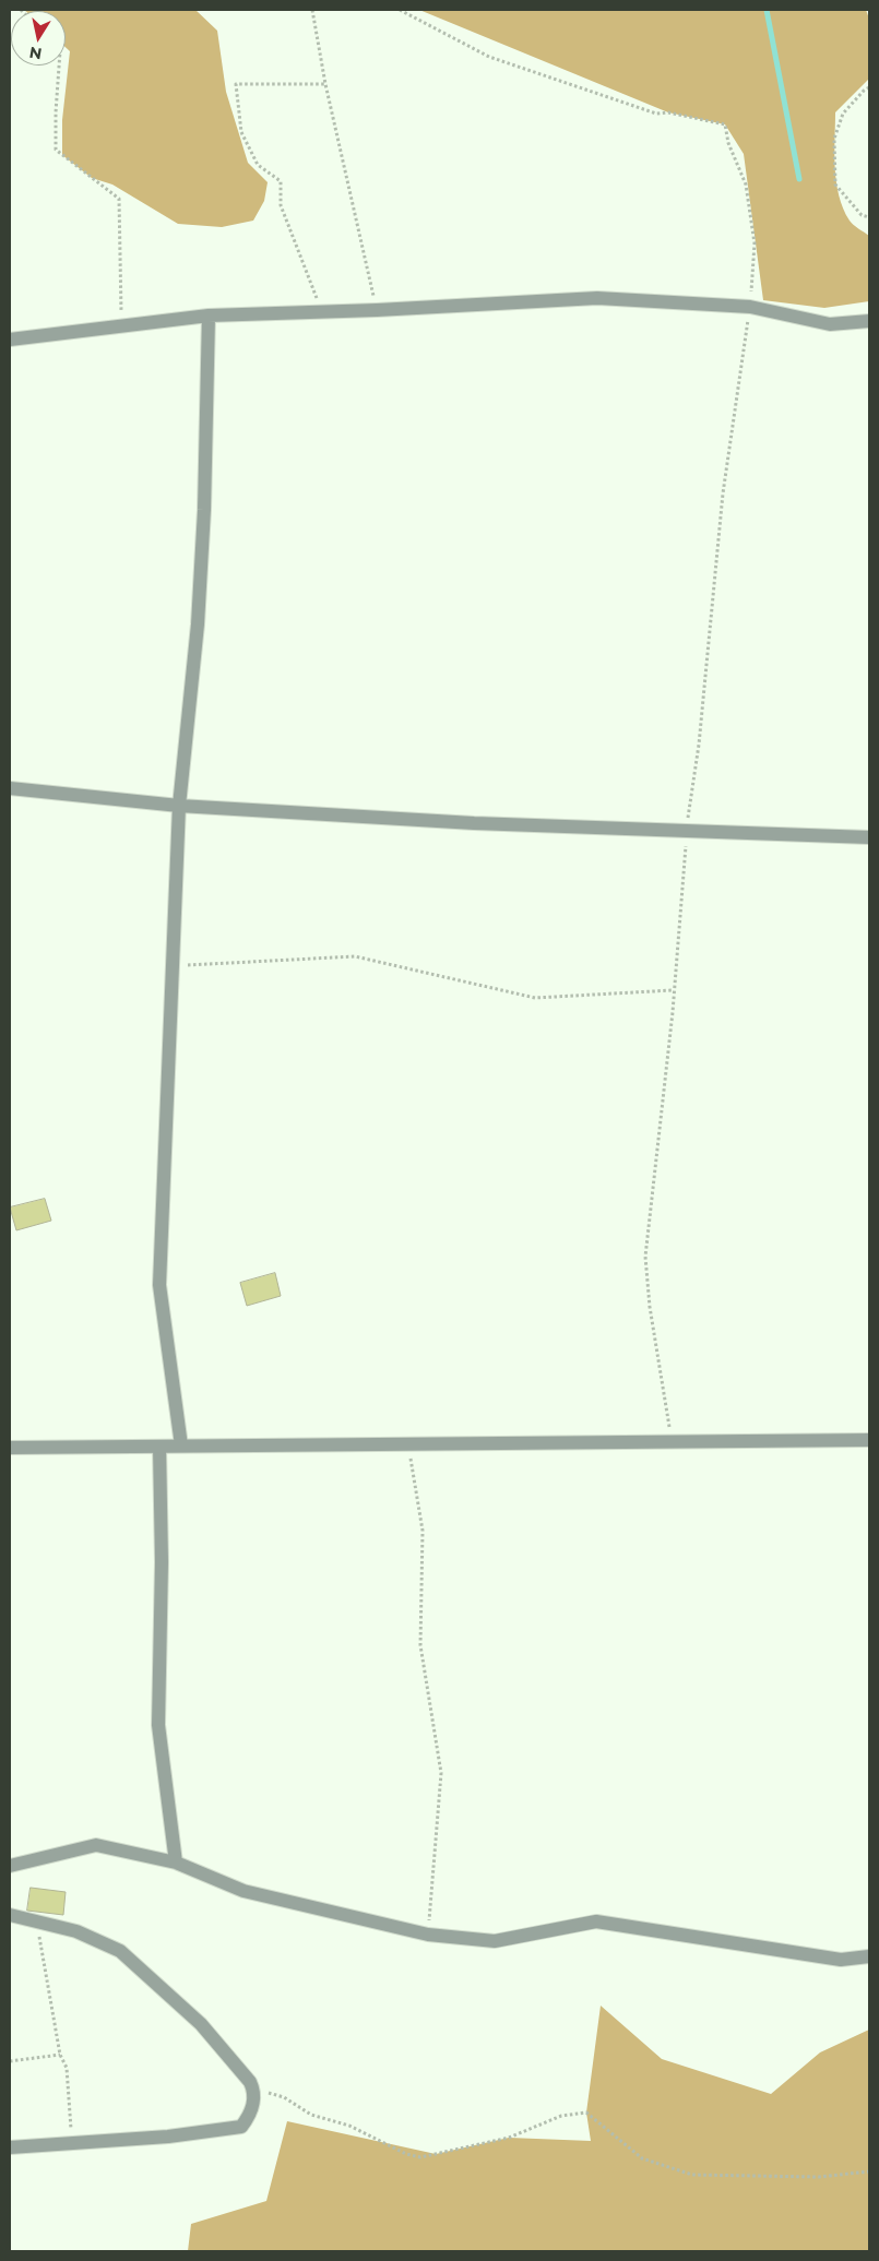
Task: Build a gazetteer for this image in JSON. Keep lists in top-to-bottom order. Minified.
{"north":"bottom"}
